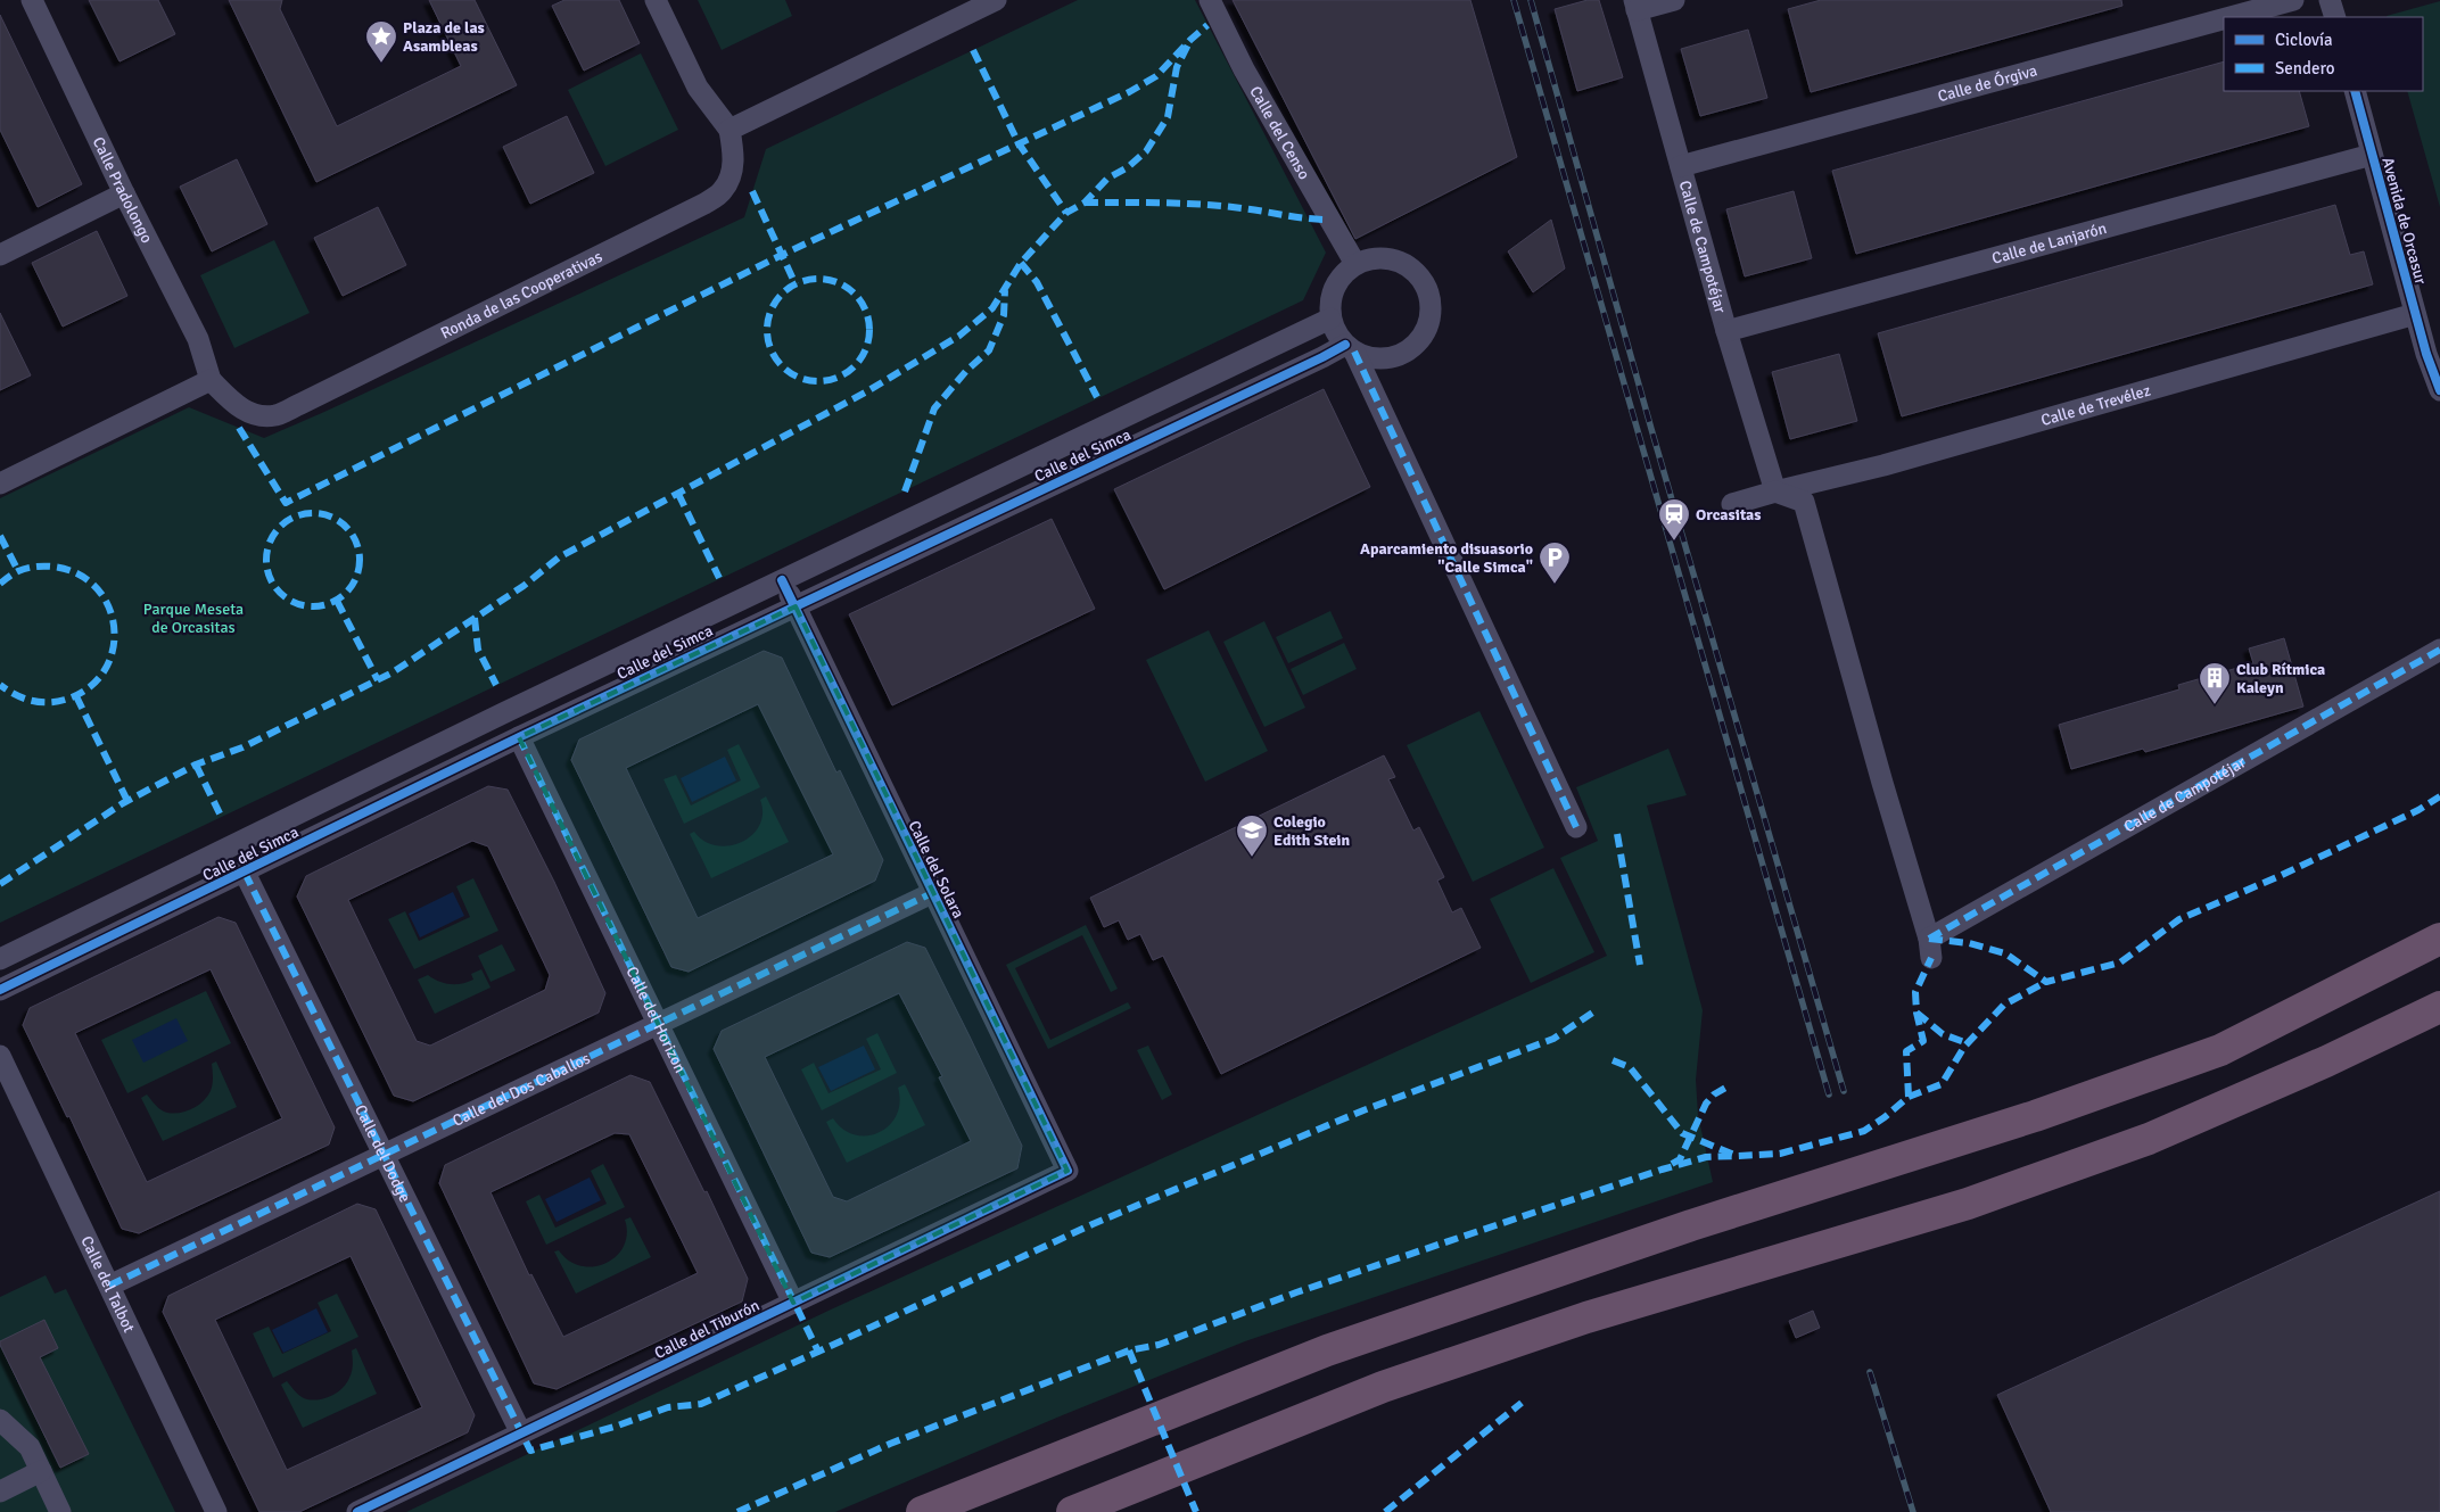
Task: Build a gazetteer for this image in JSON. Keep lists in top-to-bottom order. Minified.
{"streets":{"street":["Calle de Órgiva","Calle del Censo","Calle Pradolongo","Avenida de Orcasur","Calle de Lanjarón","Calle de Campotéjar","Ronda de las Cooperativas","Calle de Trevélez","Calle del Simca","Calle del Solara","Calle del Horizon","Calle del Dos Caballos","Calle del Dodge","Calle del Talbot","Calle del Tiburón"]},"crossings":[["Calle de Órgiva","Calle de Campotéjar"],["Calle del Censo","Calle del Simca"],["Calle Pradolongo","Ronda de las Cooperativas"],["Avenida de Orcasur","Calle de Lanjarón"],["Avenida de Orcasur","Calle de Trevélez"],["Calle de Lanjarón","Calle de Campotéjar"],["Calle de Campotéjar","Calle de Trevélez"],["Calle del Simca","Calle del Solara"],["Calle del Simca","Calle del Horizon"],["Calle del Simca","Calle del Dodge"],["Calle del Solara","Calle del Dos Caballos"],["Calle del Solara","Calle del Tiburón"],["Calle del Horizon","Calle del Dos Caballos"],["Calle del Horizon","Calle del Tiburón"],["Calle del Dos Caballos","Calle del Dodge"],["Calle del Dos Caballos","Calle del Talbot"],["Calle del Dodge","Calle del Tiburón"]],"parks":["Parque Meseta de Orcasitas"],"places":{"place":["Plaza de las Asambleas"],"station":["Orcasitas"],"parking":["Aparcamiento disuasorio \"Calle Simca\""],"building":["Club Rítmica Kaleyn"],"school or university":["Colegio Edith Stein"]},"legend":["Ciclovía","Sendero"]}
